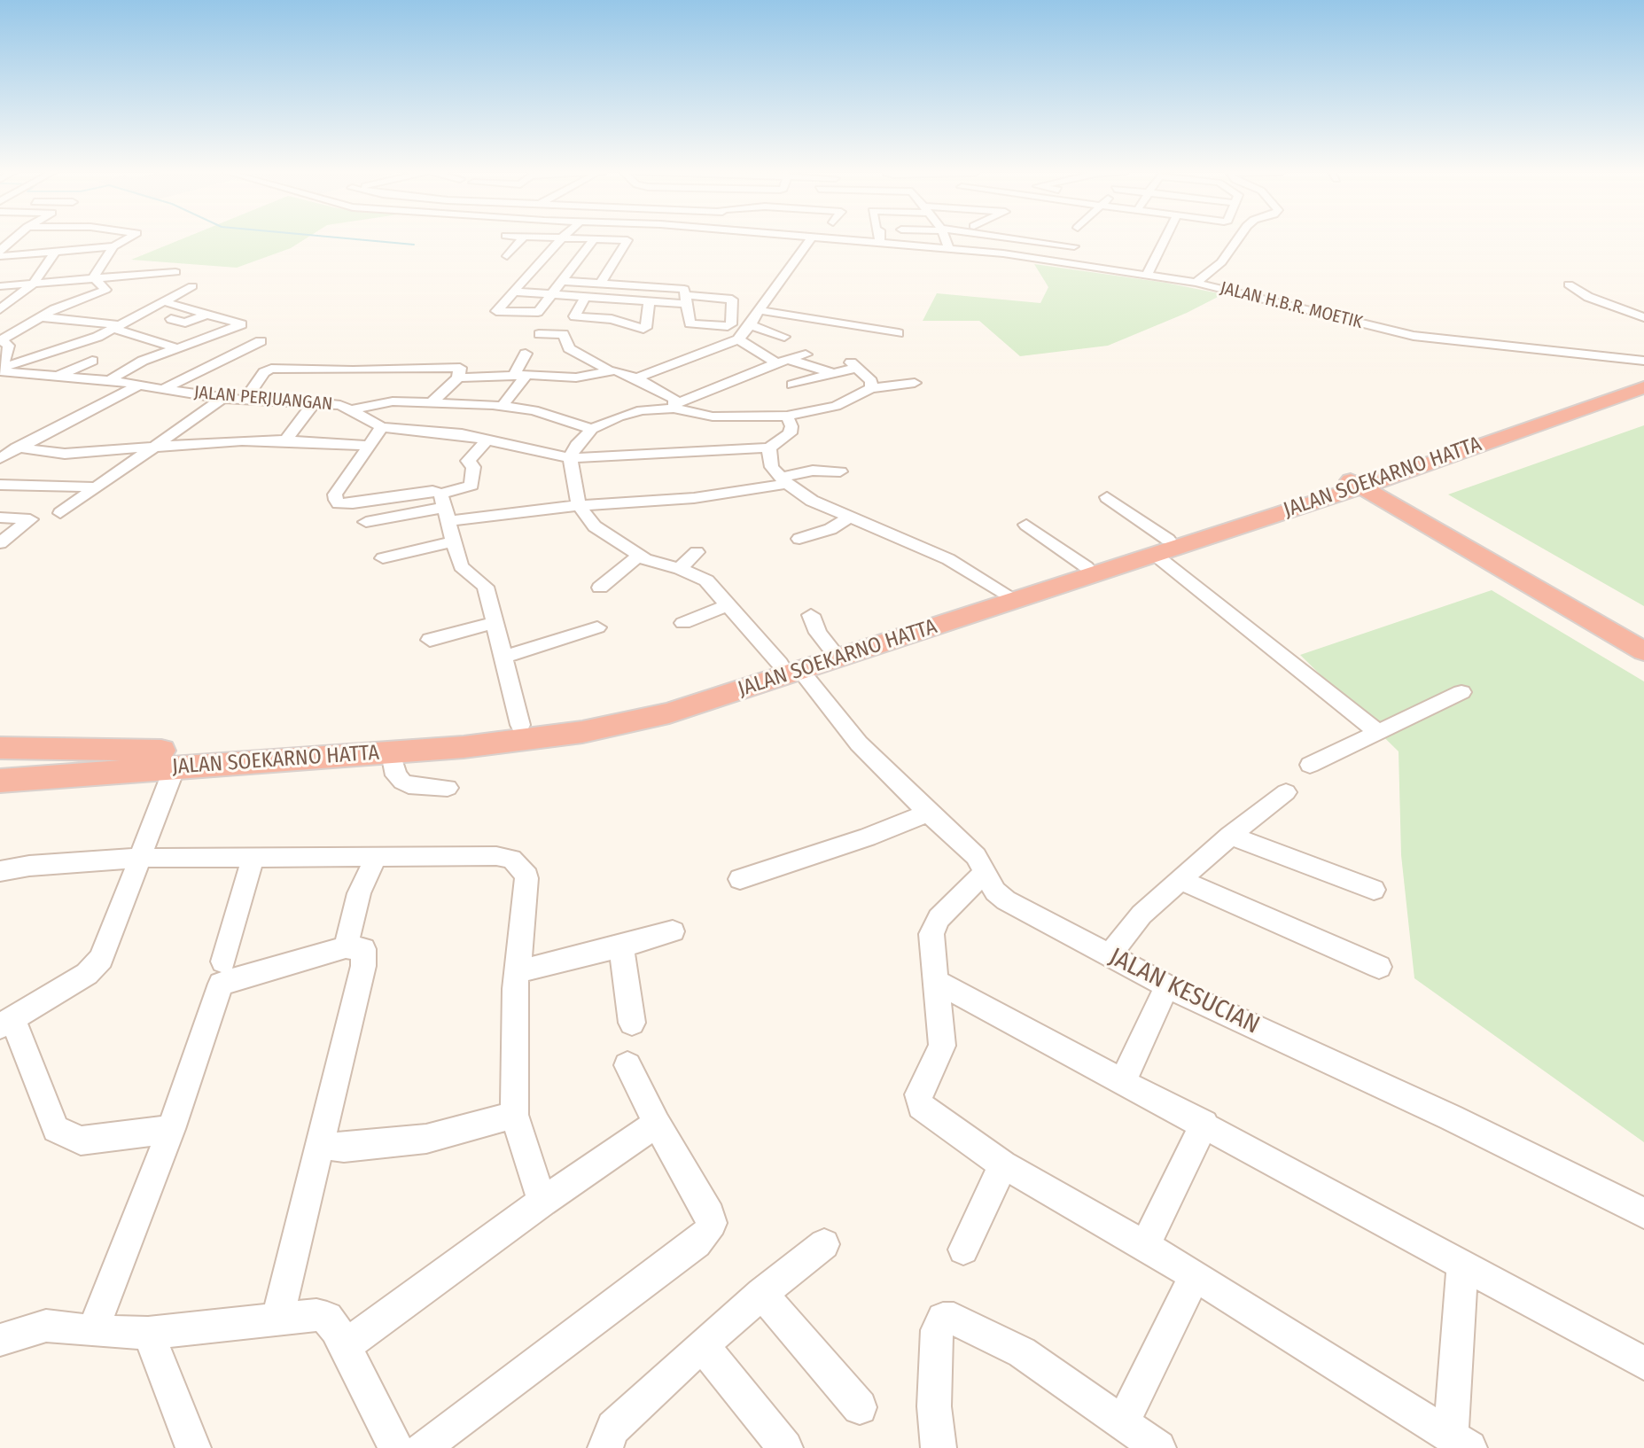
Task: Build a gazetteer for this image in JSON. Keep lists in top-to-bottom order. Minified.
{"streets":{"highway":["JALAN SOEKARNO HATTA"],"street":["JALAN H.B.R. MOETIK","JALAN PERJUANGAN","JALAN KESUCIAN"]},"crossings":[["JALAN SOEKARNO HATTA","JALAN KESUCIAN"]]}
